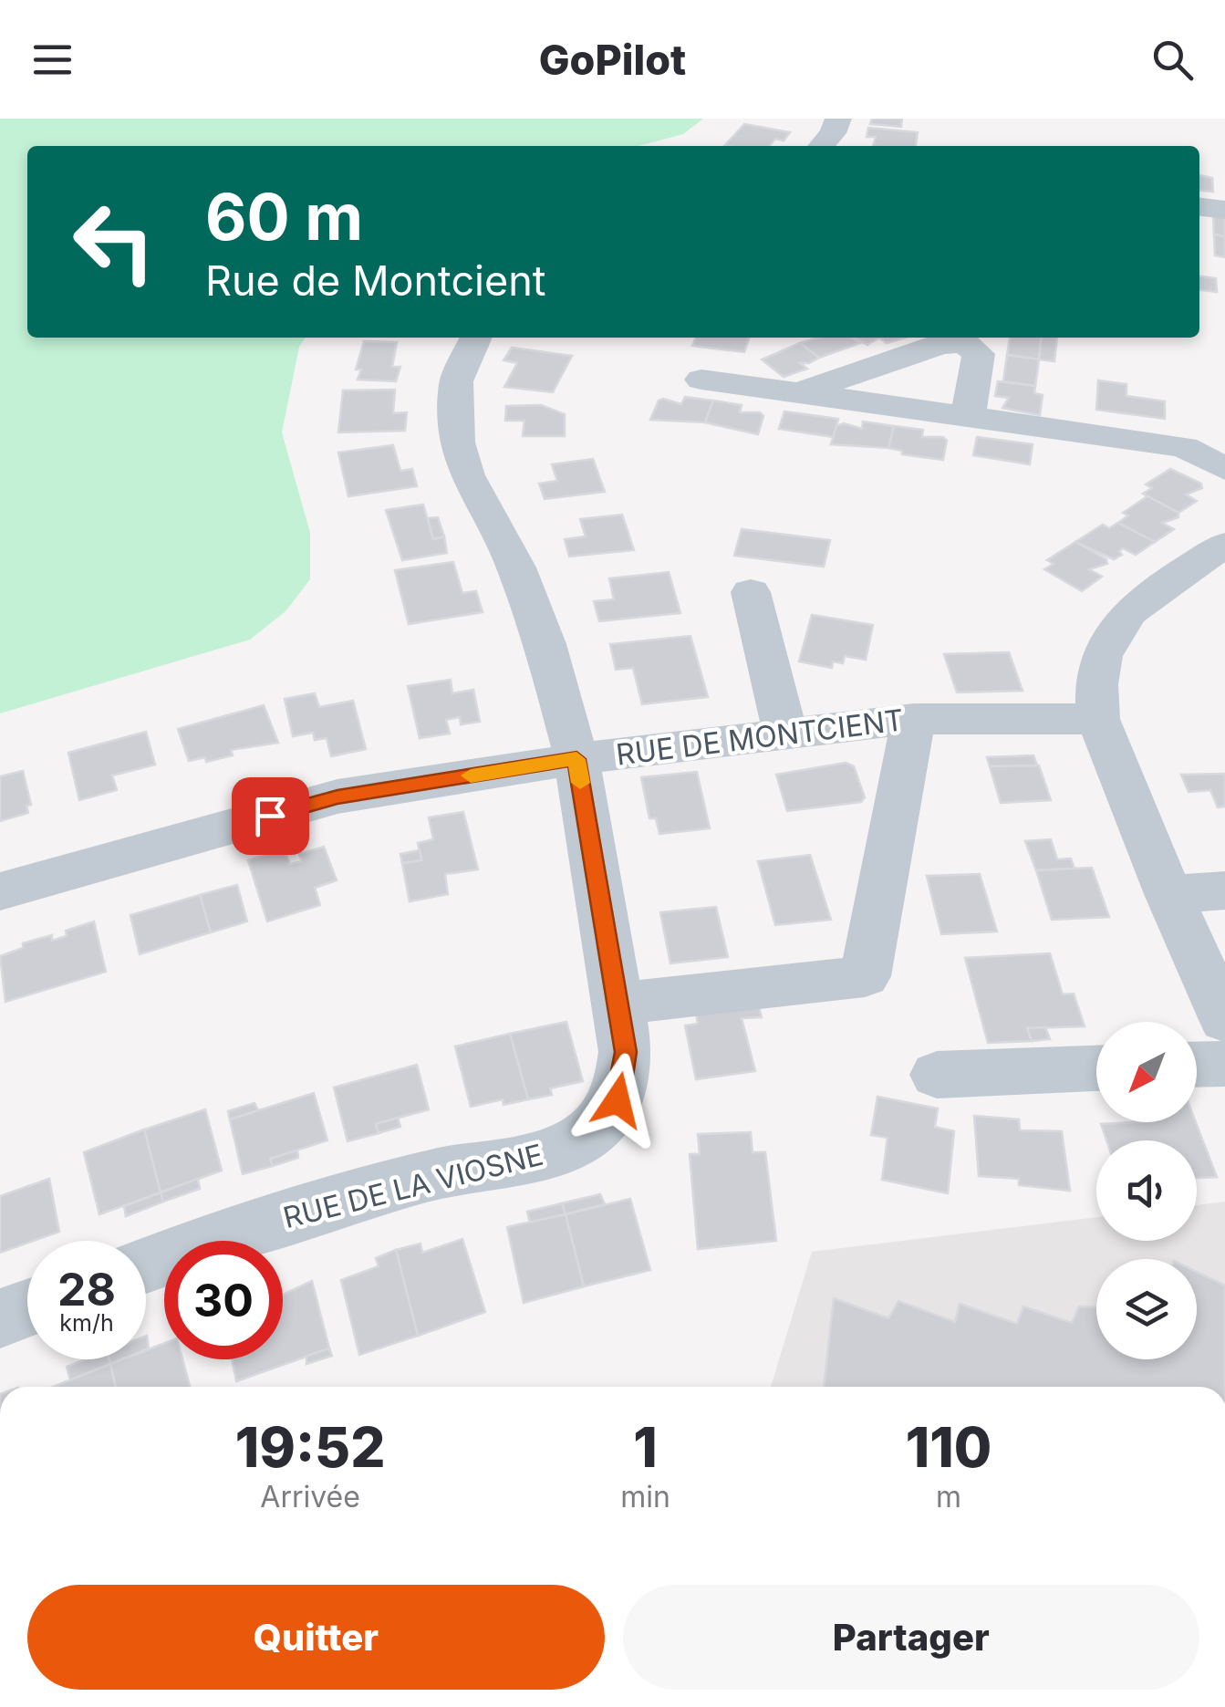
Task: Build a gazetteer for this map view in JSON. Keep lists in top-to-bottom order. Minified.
{"streets":{"street":["RUE DE MONTCIENT","RUE DE LA VIOSNE"]},"crossings":[["RUE DE MONTCIENT","RUE DE LA VIOSNE"]],"north":"bottom left","page":{"header":"GoPilot","turn":["60 m","Rue de Montcient"],"speed":"28 km/h","limit":"30","eta":["19:52","Arrivée","1","min","110","m"],"buttons":["Quitter","Partager"]}}
